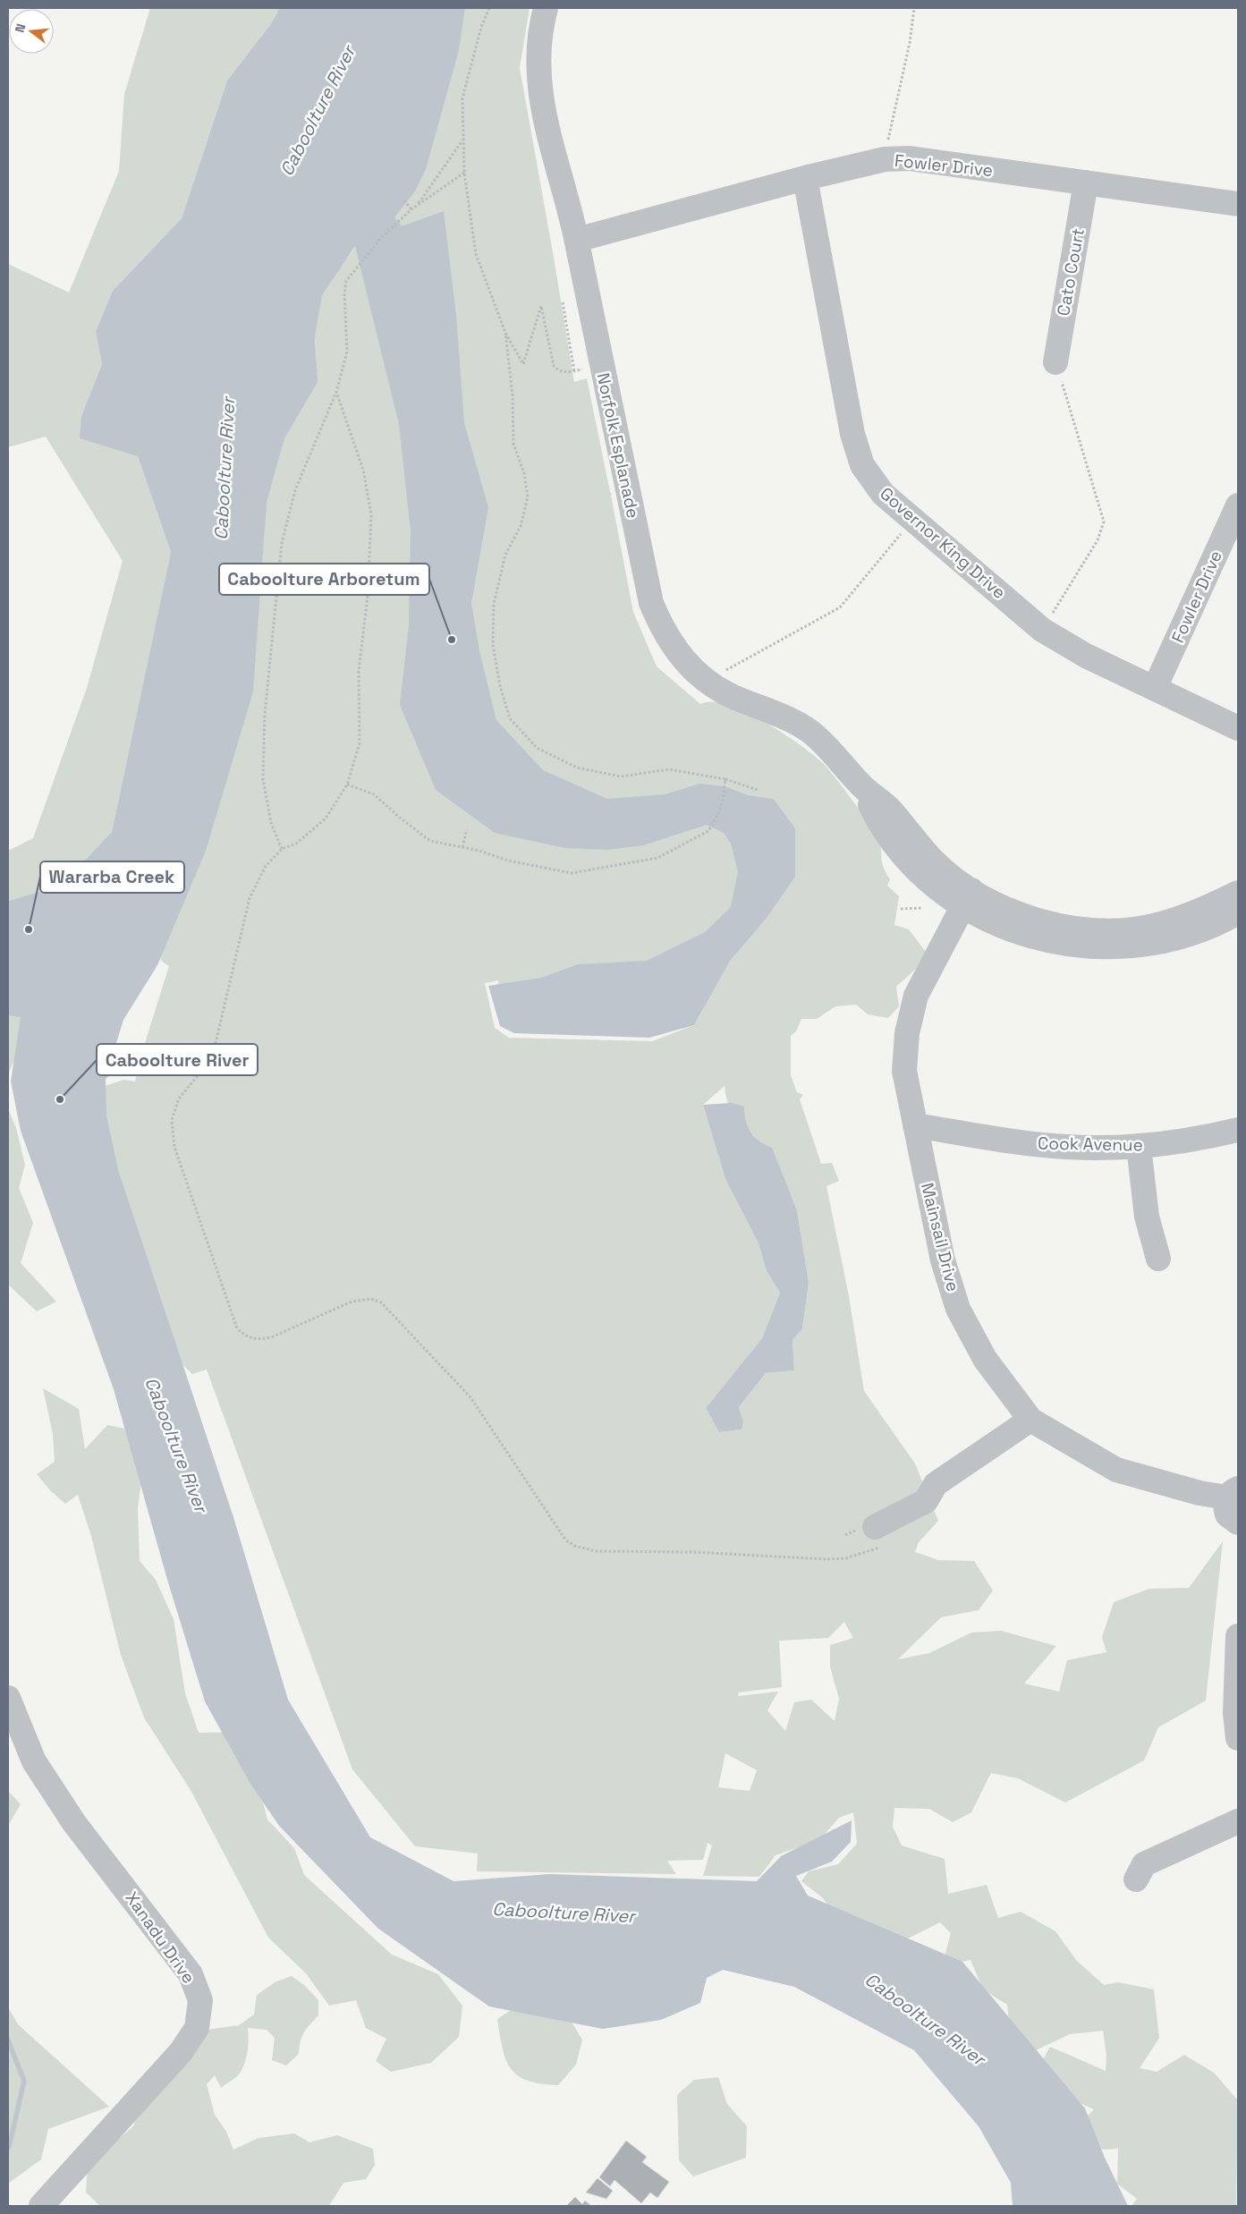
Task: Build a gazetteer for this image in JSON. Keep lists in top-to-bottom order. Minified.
{"streets":{"street":["Fowler Drive","Cato Court","Norfolk Esplanade","Governor King Drive","Cook Avenue","Mainsail Drive","Xanadu Drive"]},"crossings":[["Fowler Drive","Cato Court"],["Fowler Drive","Norfolk Esplanade"],["Fowler Drive","Governor King Drive"],["Norfolk Esplanade","Mainsail Drive"],["Cook Avenue","Mainsail Drive"]],"water":["Caboolture River"],"places":["Caboolture Arboretum","Wararba Creek","Caboolture River"],"north":"left"}
